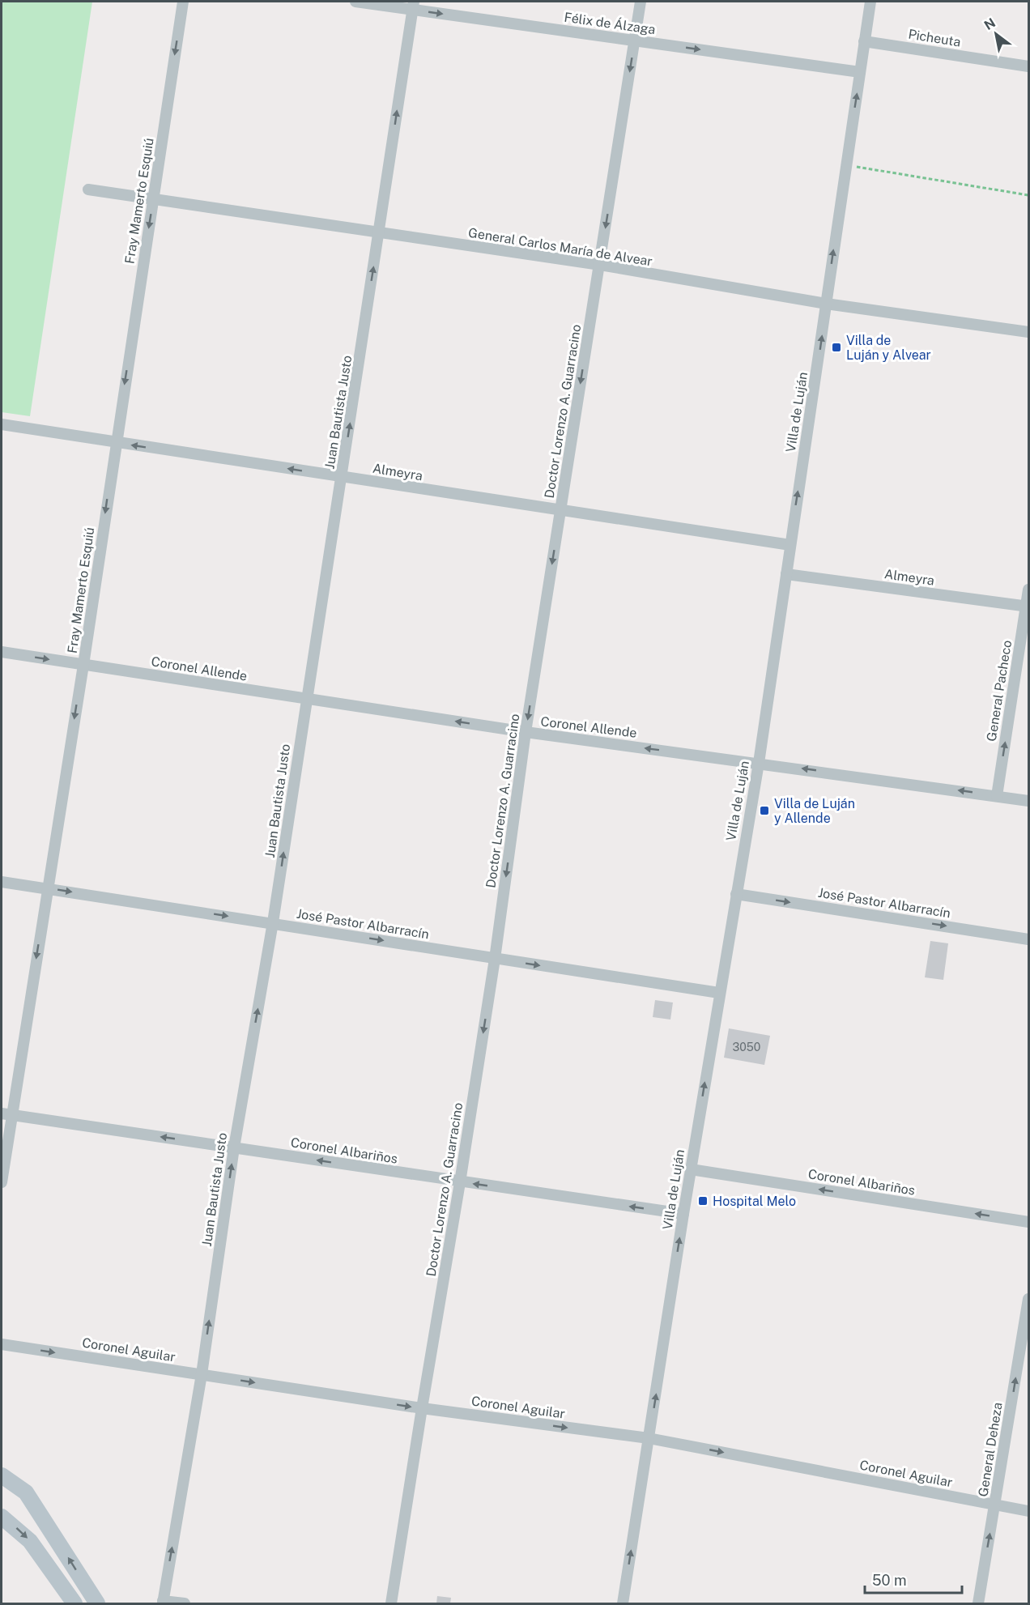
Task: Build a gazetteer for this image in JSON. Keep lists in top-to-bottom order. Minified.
{"streets":{"street":["Félix de Álzaga","Picheuta","Fray Mamerto Esquiú","General Carlos María de Alvear","Doctor Lorenzo A. Guarracino","Juan Bautista Justo","Villa de Luján","Almeyra","Coronel Allende","General Pacheco","José Pastor Albarracín","Coronel Albariños","Coronel Aguilar","General Deheza"]},"crossings":[["Félix de Álzaga","Doctor Lorenzo A. Guarracino"],["Félix de Álzaga","Juan Bautista Justo"],["Félix de Álzaga","Villa de Luján"],["Picheuta","Villa de Luján"],["Fray Mamerto Esquiú","General Carlos María de Alvear"],["Fray Mamerto Esquiú","Almeyra"],["Fray Mamerto Esquiú","Coronel Allende"],["Fray Mamerto Esquiú","José Pastor Albarracín"],["Fray Mamerto Esquiú","Coronel Albariños"],["General Carlos María de Alvear","Doctor Lorenzo A. Guarracino"],["General Carlos María de Alvear","Juan Bautista Justo"],["General Carlos María de Alvear","Villa de Luján"],["Doctor Lorenzo A. Guarracino","Almeyra"],["Doctor Lorenzo A. Guarracino","Coronel Allende"],["Doctor Lorenzo A. Guarracino","José Pastor Albarracín"],["Doctor Lorenzo A. Guarracino","Coronel Albariños"],["Doctor Lorenzo A. Guarracino","Coronel Aguilar"],["Juan Bautista Justo","Almeyra"],["Juan Bautista Justo","Coronel Allende"],["Juan Bautista Justo","José Pastor Albarracín"],["Juan Bautista Justo","Coronel Albariños"],["Juan Bautista Justo","Coronel Aguilar"],["Villa de Luján","Almeyra"],["Villa de Luján","Coronel Allende"],["Villa de Luján","José Pastor Albarracín"],["Villa de Luján","Coronel Albariños"],["Villa de Luján","Coronel Aguilar"],["Almeyra","General Pacheco"],["Coronel Allende","General Pacheco"],["Coronel Aguilar","General Deheza"]],"one_way":["Félix de Álzaga","Fray Mamerto Esquiú","Doctor Lorenzo A. Guarracino","Juan Bautista Justo","Villa de Luján","General Pacheco","José Pastor Albarracín","Coronel Albariños","Coronel Aguilar","General Deheza"],"places":{"transit":["Villa de Luján y Alvear","Villa de Luján y Allende","Hospital Melo"]},"house_numbers":["3050"],"scale_bar":"50 m","north":"top left"}
